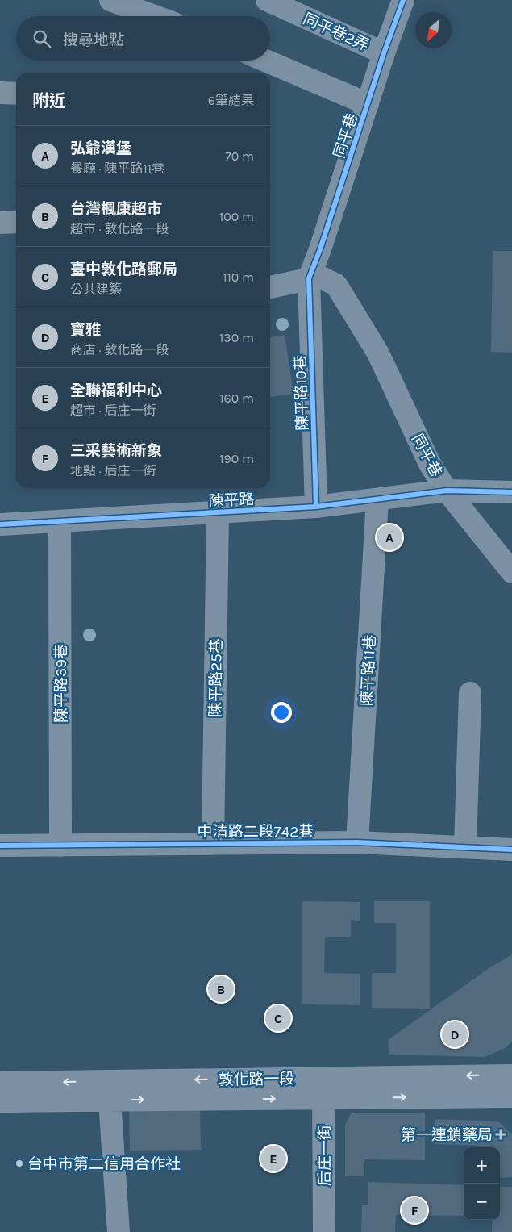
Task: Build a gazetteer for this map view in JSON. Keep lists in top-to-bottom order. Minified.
{"streets":{"street":["同平巷2弄","同平巷","陳平路10巷","陳平路","陳平路11巷","陳平路25巷","陳平路39巷","中清路二段742巷","敦化路一段","后庄一街"]},"crossings":[["同平巷2弄","同平巷"],["同平巷","陳平路10巷"],["同平巷","陳平路"],["陳平路10巷","陳平路"],["陳平路","陳平路11巷"],["陳平路","陳平路25巷"],["陳平路","陳平路39巷"],["陳平路11巷","中清路二段742巷"],["陳平路25巷","中清路二段742巷"],["陳平路39巷","中清路二段742巷"],["敦化路一段","后庄一街"]],"places":{"health":["第一連鎖藥局"],"other":["台中市第二信用合作社"]},"north":"bottom left","page":{"search":"搜尋地點","heading":["附近","6筆結果"],"list":[{"mark":"A","name":"弘爺漢堡","note":"餐廳 · 陳平路11巷","value":"70 m"},{"mark":"B","name":"台灣楓康超市","note":"超市 · 敦化路一段","value":"100 m"},{"mark":"C","name":"臺中敦化路郵局","note":"公共建築","value":"110 m"},{"mark":"D","name":"寶雅","note":"商店 · 敦化路一段","value":"130 m"},{"mark":"E","name":"全聯福利中心","note":"超市 · 后庄一街","value":"160 m"},{"mark":"F","name":"三采藝術新象","note":"地點 · 后庄一街","value":"190 m"}],"pins":["A","B","C","D","E","F"],"map_buttons":["+","−"]}}
